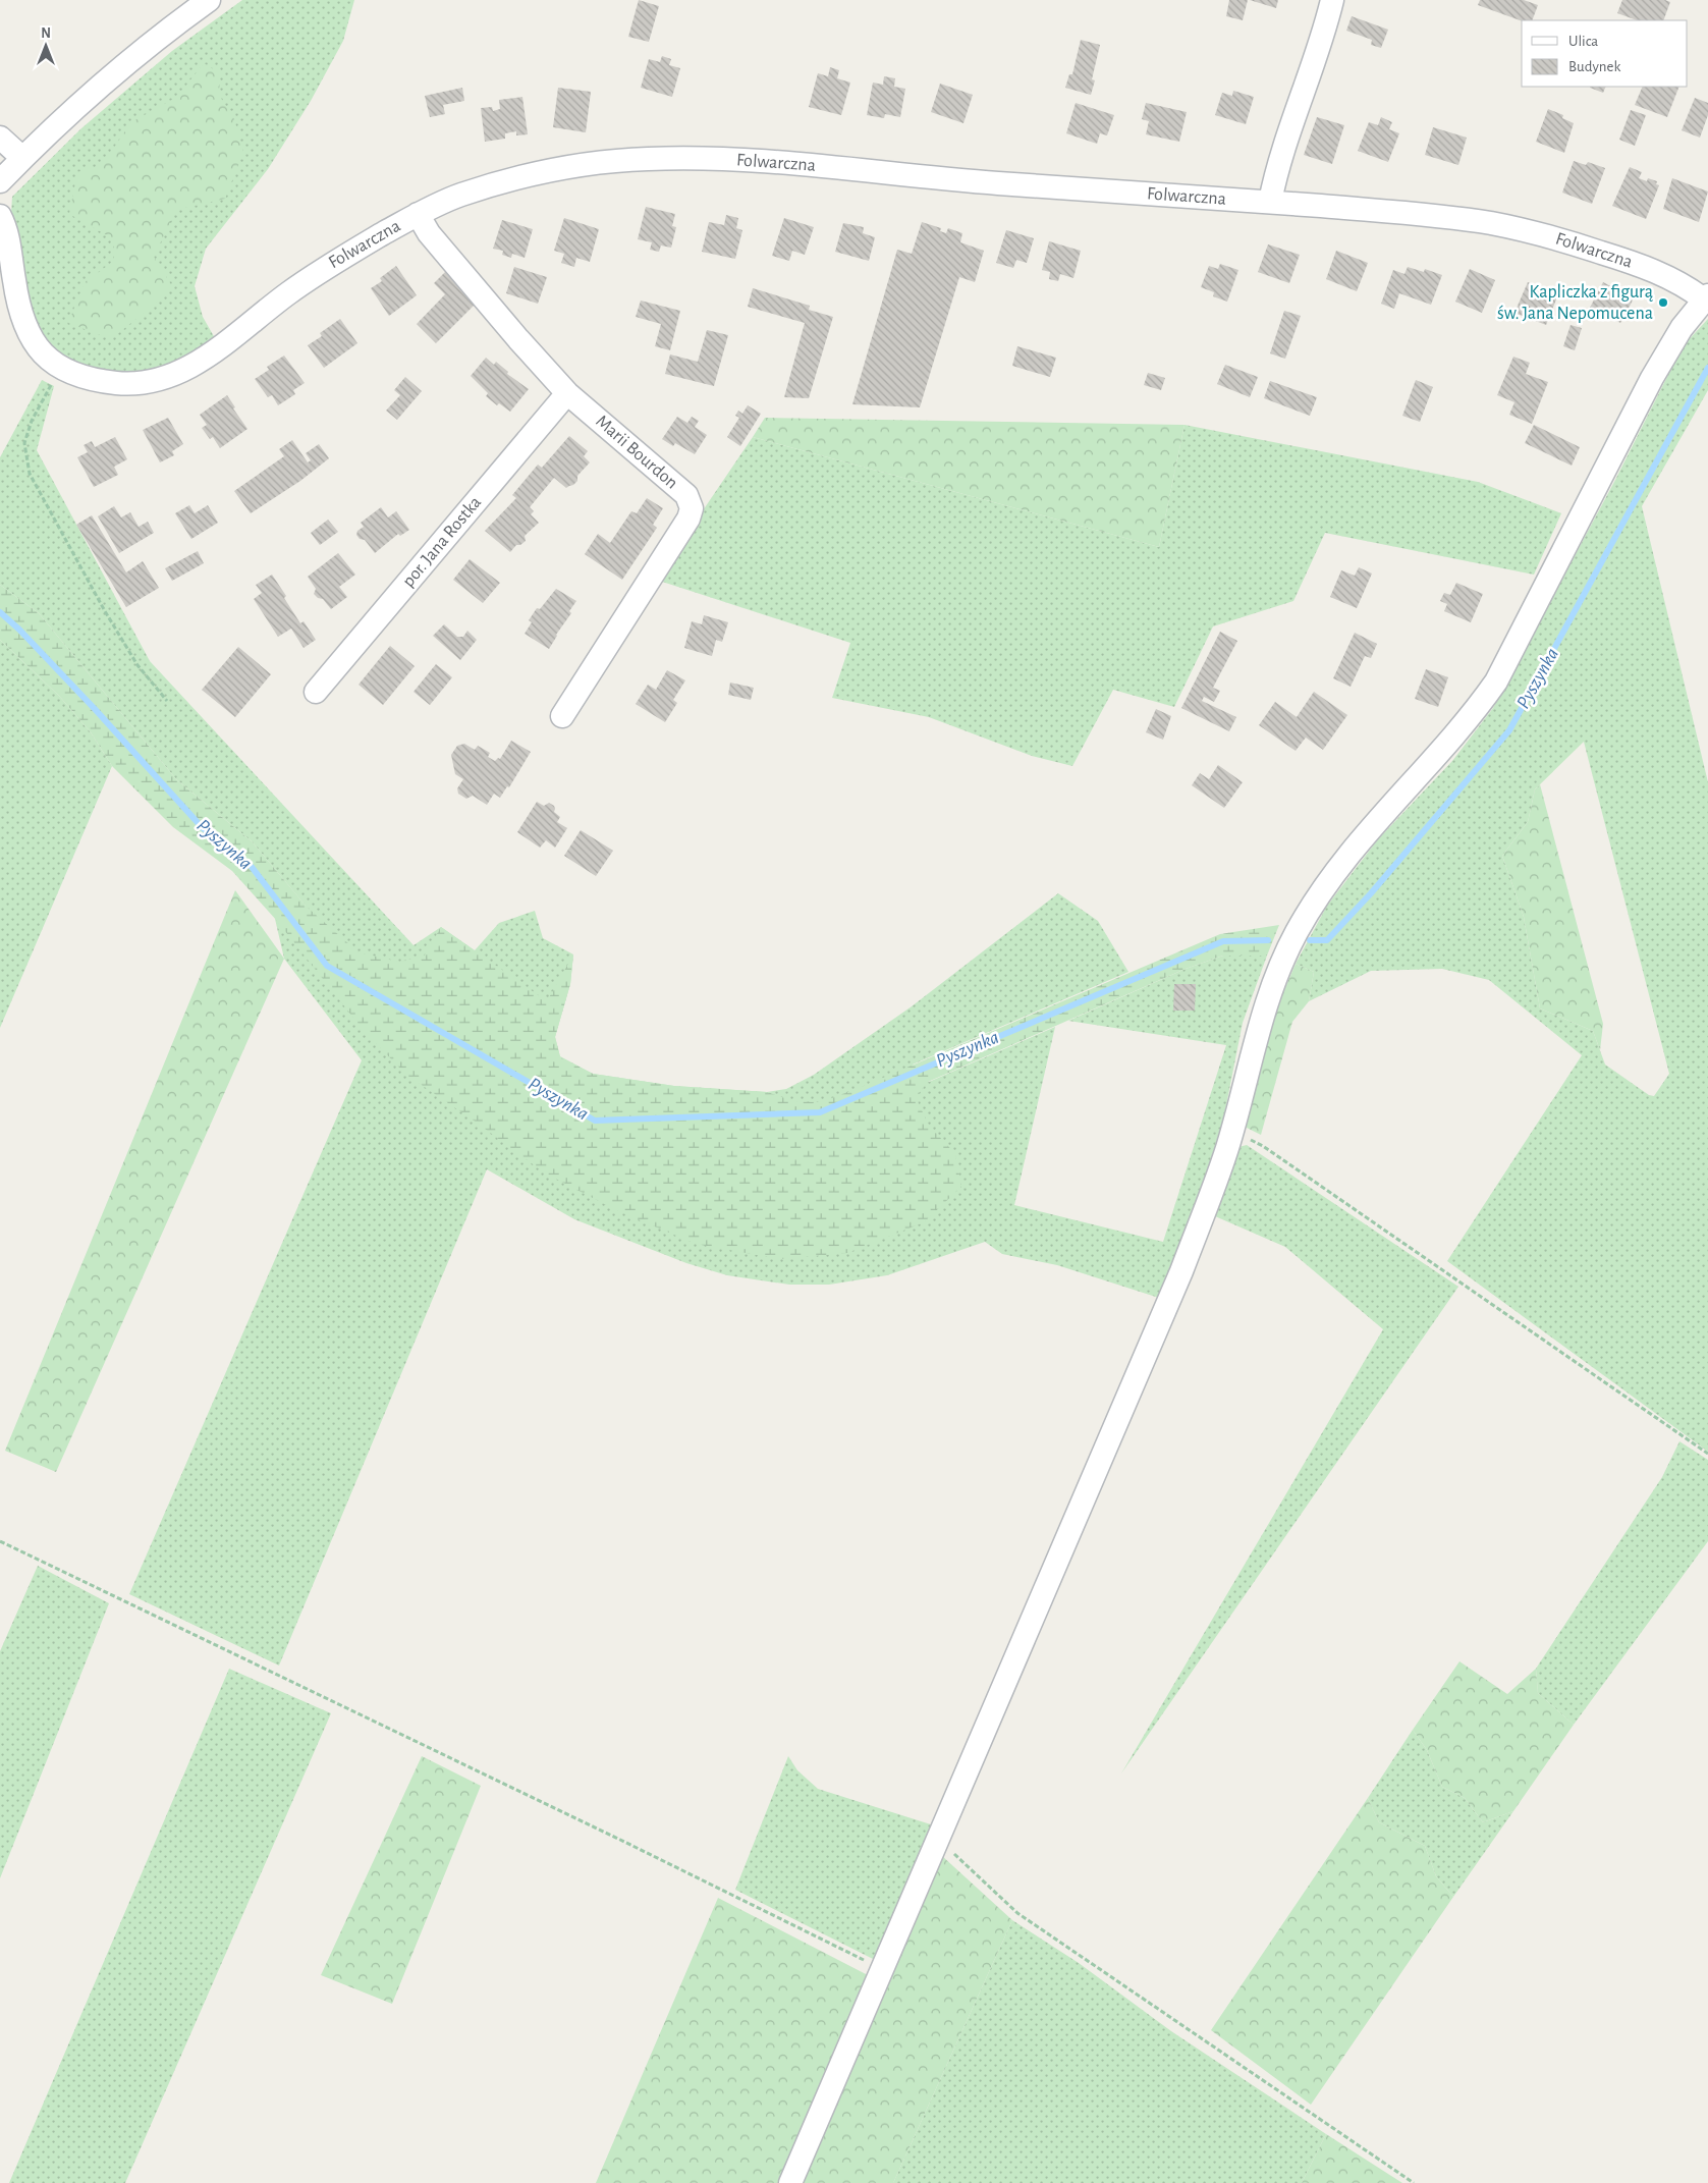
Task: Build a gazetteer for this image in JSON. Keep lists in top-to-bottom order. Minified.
{"streets":{"street":["Folwarczna","Marii Bourdon","por. Jana Rostka"]},"crossings":[["Folwarczna","Marii Bourdon"],["Marii Bourdon","por. Jana Rostka"]],"water":["Pyszynka"],"places":["Kapliczka z figurą św. Jana Nepomucena"],"legend":["Ulica","Budynek"],"north":"top"}
